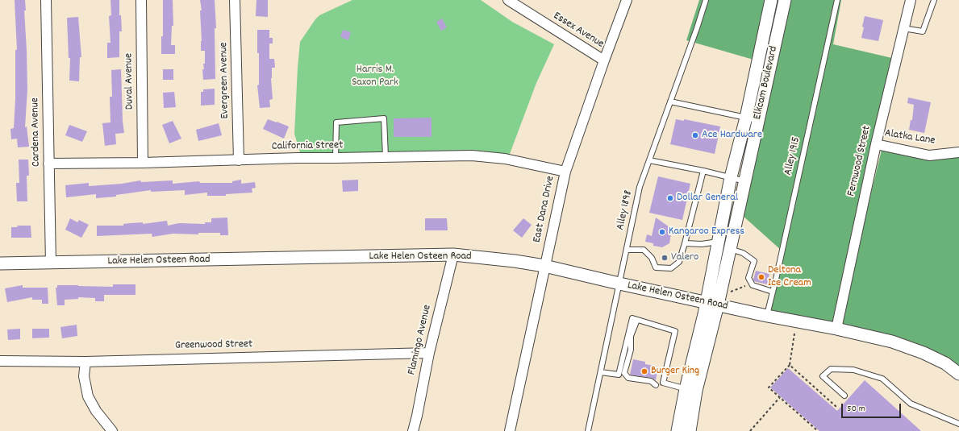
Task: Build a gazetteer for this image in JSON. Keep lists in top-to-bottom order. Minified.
{"streets":{"street":["Essex Avenue","Evergreen Avenue","Duval Avenue","Elkcam Boulevard","Cardena Avenue","Alatka Lane","California Street","Fernwood Street","East Dana Drive","Lake Helen Osteen Road","Flamingo Avenue","Greenwood Street"],"lane":["Alley 1915","Alley 1898"]},"crossings":[["Essex Avenue","East Dana Drive"],["Evergreen Avenue","California Street"],["Duval Avenue","California Street"],["Elkcam Boulevard","Lake Helen Osteen Road"],["Cardena Avenue","California Street"],["Cardena Avenue","Lake Helen Osteen Road"],["Alatka Lane","Fernwood Street"],["California Street","East Dana Drive"],["Alley 1915","Lake Helen Osteen Road"],["Fernwood Street","Lake Helen Osteen Road"],["East Dana Drive","Lake Helen Osteen Road"],["Alley 1898","Lake Helen Osteen Road"],["Lake Helen Osteen Road","Flamingo Avenue"],["Flamingo Avenue","Greenwood Street"]],"parks":["Harris M. Saxon Park"],"places":["Ace Hardware","Dollar General","Kangaroo Express","Valero","Deltona Ice Cream","Burger King"],"scale_bar":"50 m"}
